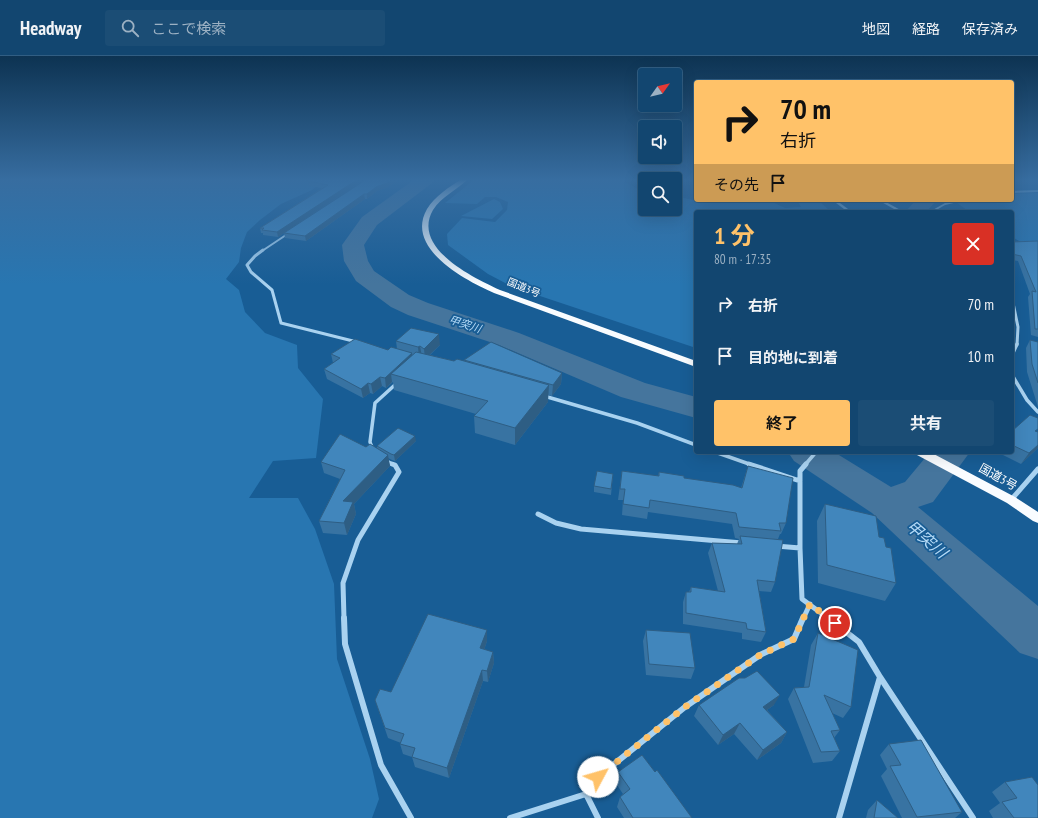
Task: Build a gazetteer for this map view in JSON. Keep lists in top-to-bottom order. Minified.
{"streets":{"highway":["国道3号"]},"water":["甲突川"],"north":"top right","page":{"header":"Headway","search":"ここで検索","nav":["地図","経路","保存済み"],"turn":["70 m","右折"],"then":"その先","heading":["1 分","80 m · 17:35"],"list":[{"name":"右折","value":"70 m"},{"name":"目的地に到着","value":"10 m"}],"buttons":["終了","共有"]}}
